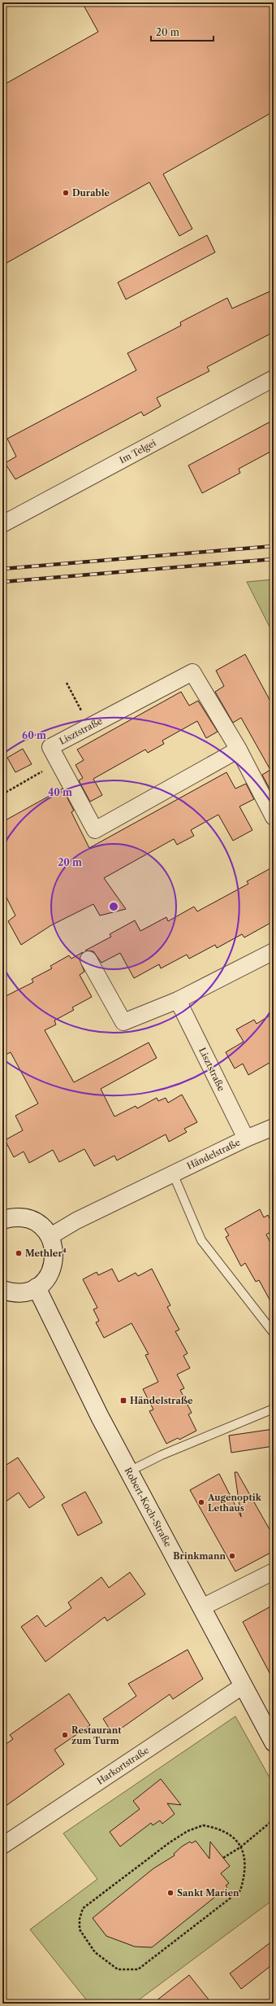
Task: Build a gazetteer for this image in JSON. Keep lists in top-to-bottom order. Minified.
{"streets":{"main road":["Robert-Koch-Straße"],"street":["Im Telgei","Lisztstraße","Händelstraße","Harkortstraße"]},"crossings":[["Lisztstraße","Händelstraße"],["Robert-Koch-Straße","Harkortstraße"]],"places":{"other":["Durable","Methler⁴","Augenoptik Lethaus","Brinkmann","Restaurant zum Turm","Sankt Marien"],"transit":["Händelstraße"]},"scale_bar":"20 m","rings":["60 m","40 m","20 m"]}
